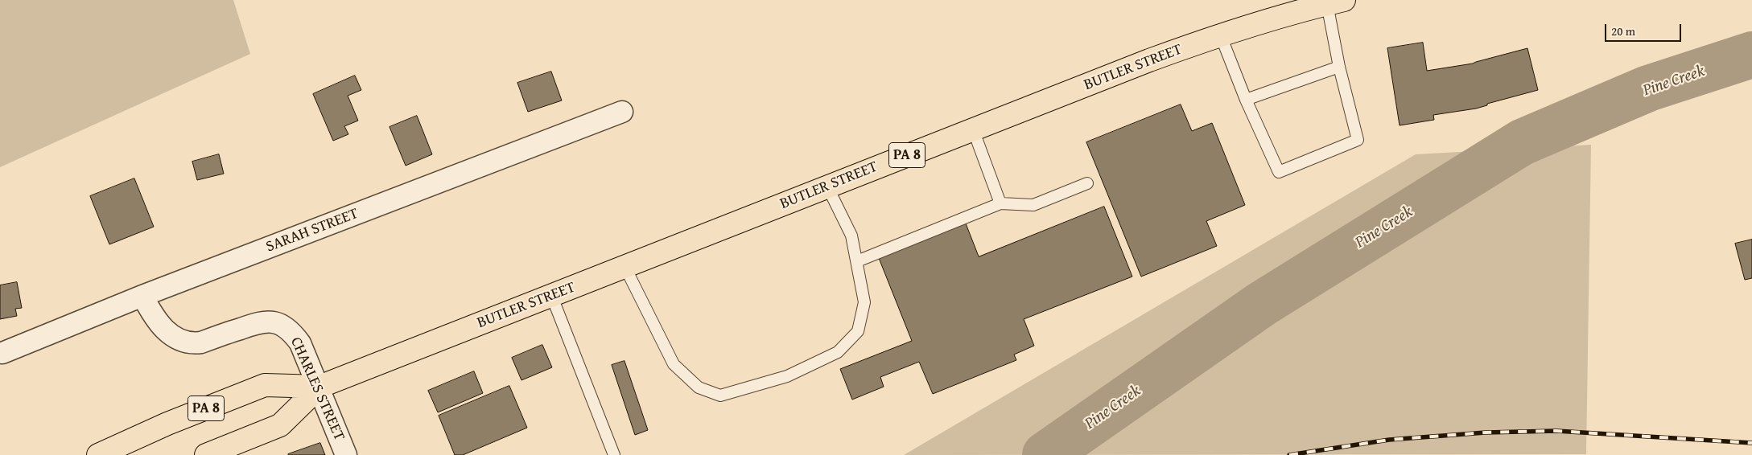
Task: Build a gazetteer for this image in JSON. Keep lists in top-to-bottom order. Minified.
{"streets":{"highway":["BUTLER STREET","PA 8"],"street":["SARAH STREET","CHARLES STREET"]},"crossings":[["BUTLER STREET","CHARLES STREET"],["SARAH STREET","CHARLES STREET"]],"water":["Pine Creek"],"scale_bar":"20 m"}
